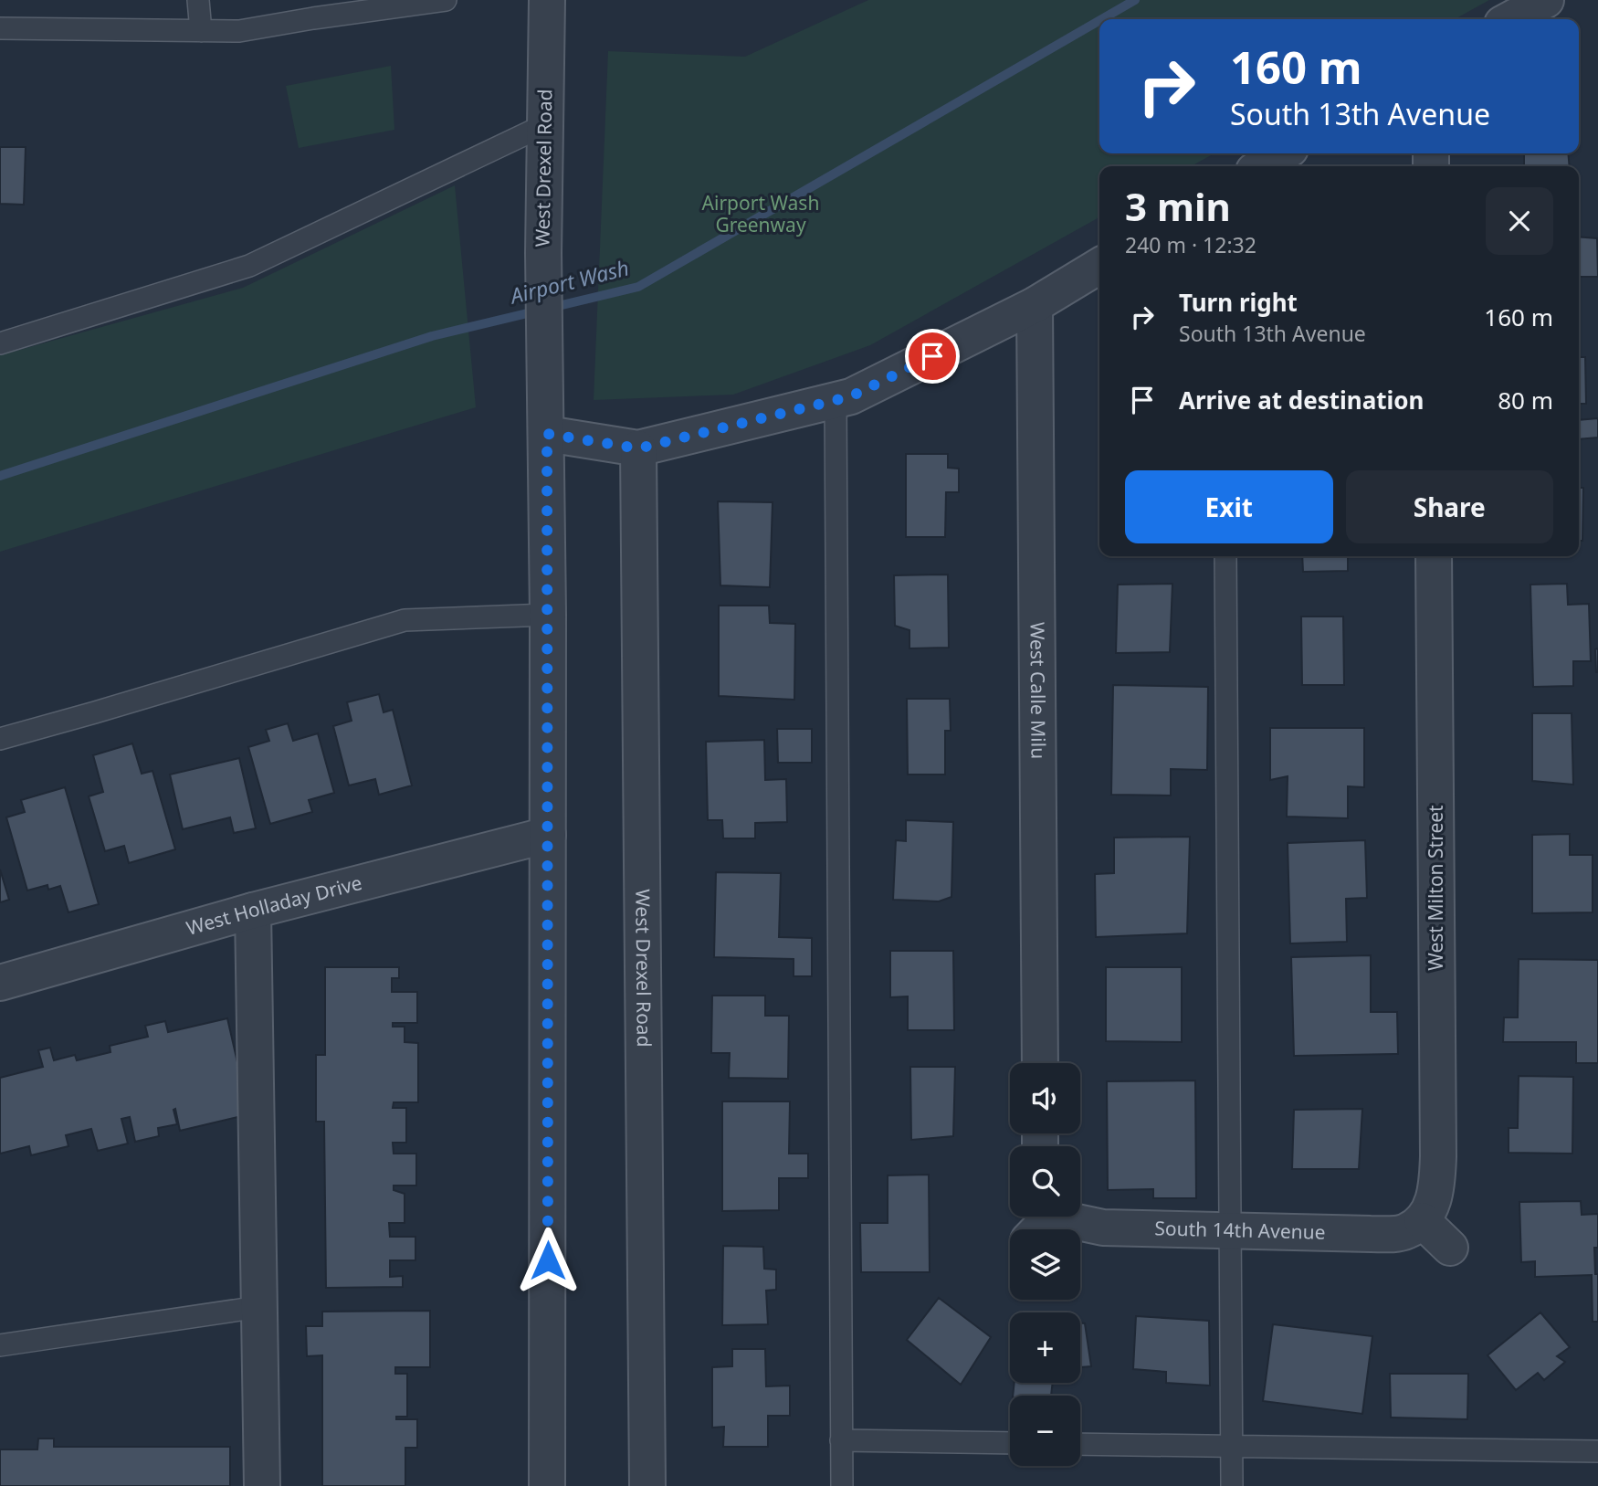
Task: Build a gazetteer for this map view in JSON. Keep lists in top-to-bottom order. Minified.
{"streets":{"street":["West Drexel Road","West Calle Milu","West Milton Street","West Holladay Drive","South 14th Avenue"]},"crossings":[["West Drexel Road","West Holladay Drive"],["West Milton Street","South 14th Avenue"]],"water":["Airport Wash"],"parks":["Airport Wash Greenway"],"page":{"turn":["160 m","South 13th Avenue"],"heading":["3 min","240 m · 12:32"],"list":[{"name":"Turn right","note":"South 13th Avenue","value":"160 m"},{"name":"Arrive at destination","value":"80 m"}],"buttons":["Exit","Share"],"map_buttons":["+","−"]}}
